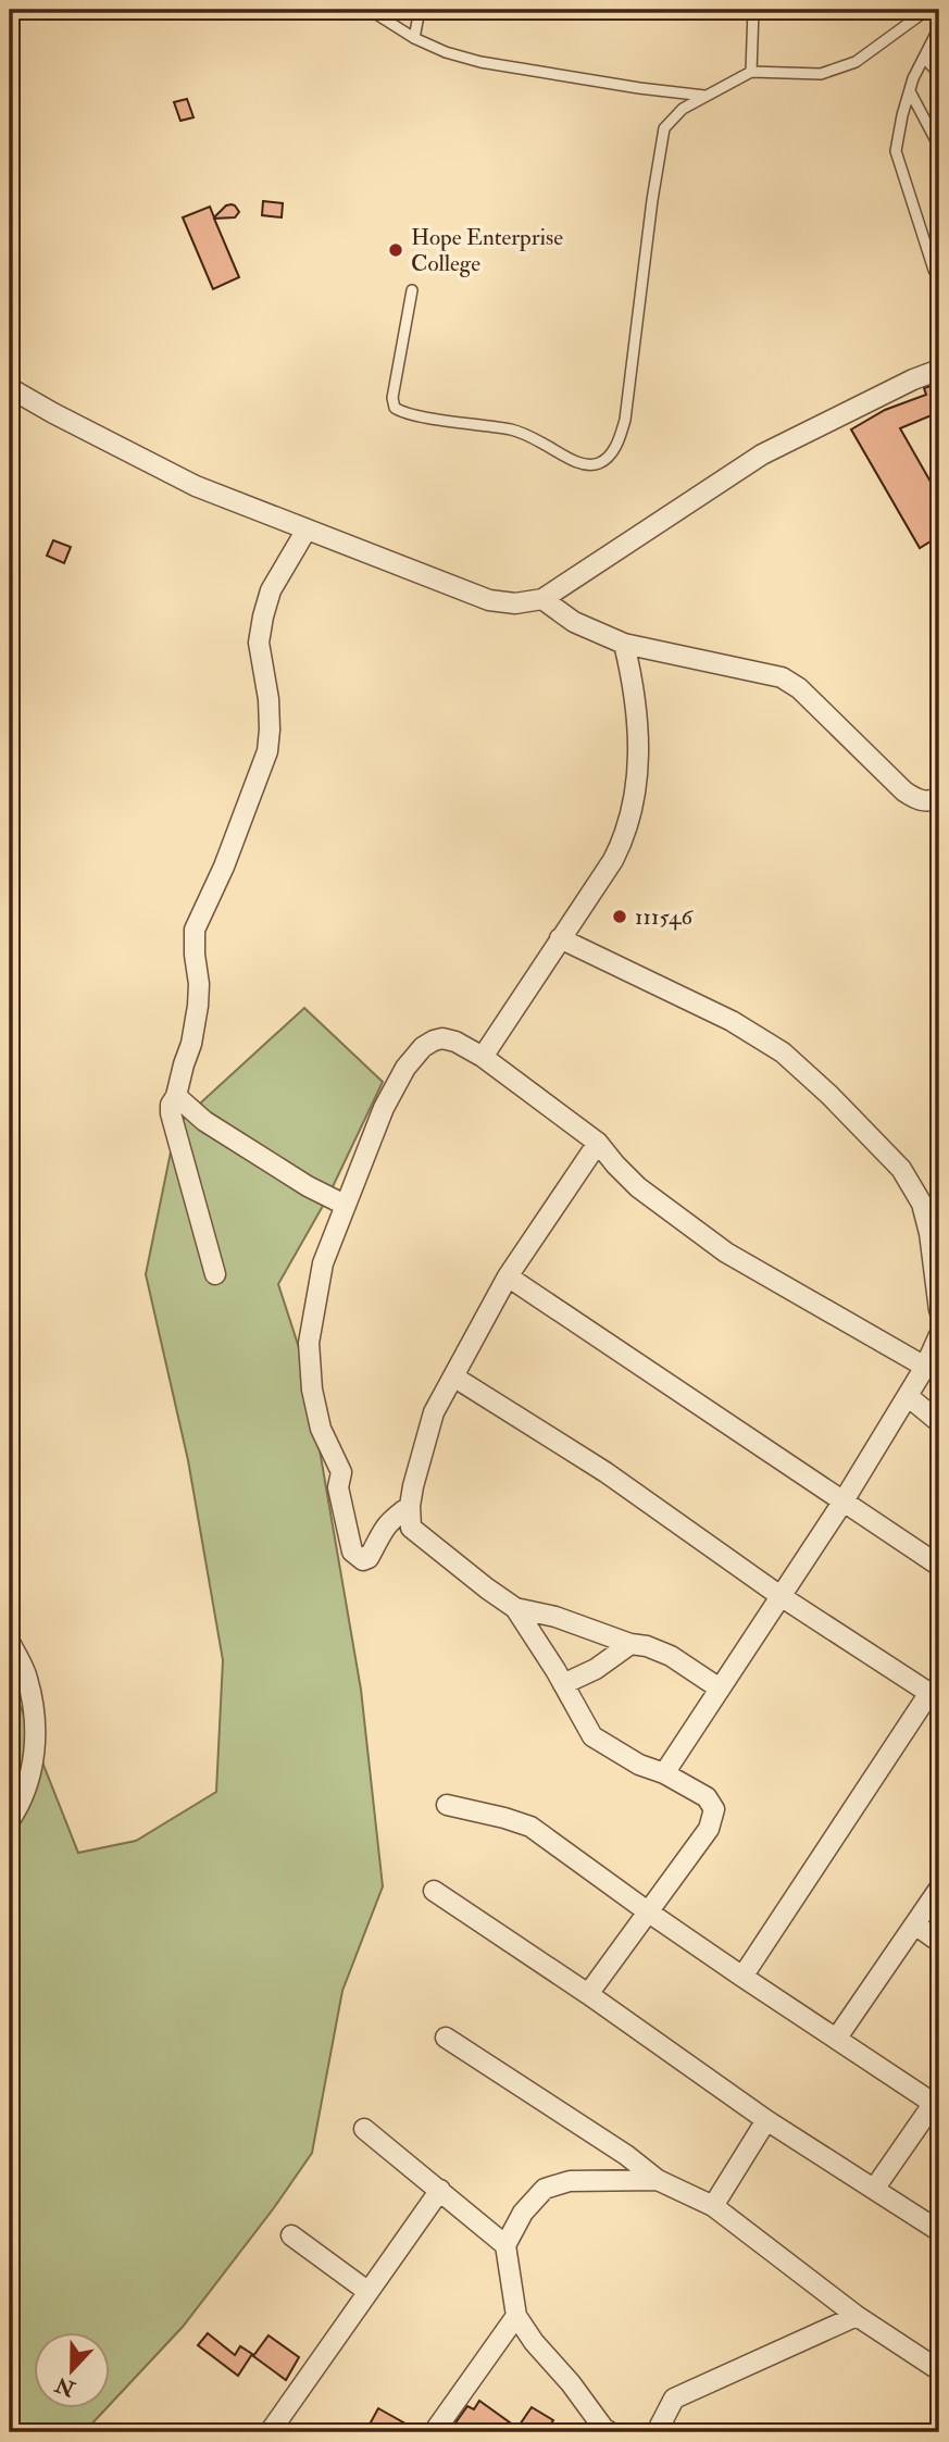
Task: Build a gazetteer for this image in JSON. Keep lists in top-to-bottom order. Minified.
{"places":["Hope Enterprise College","111546"],"north":"bottom"}
